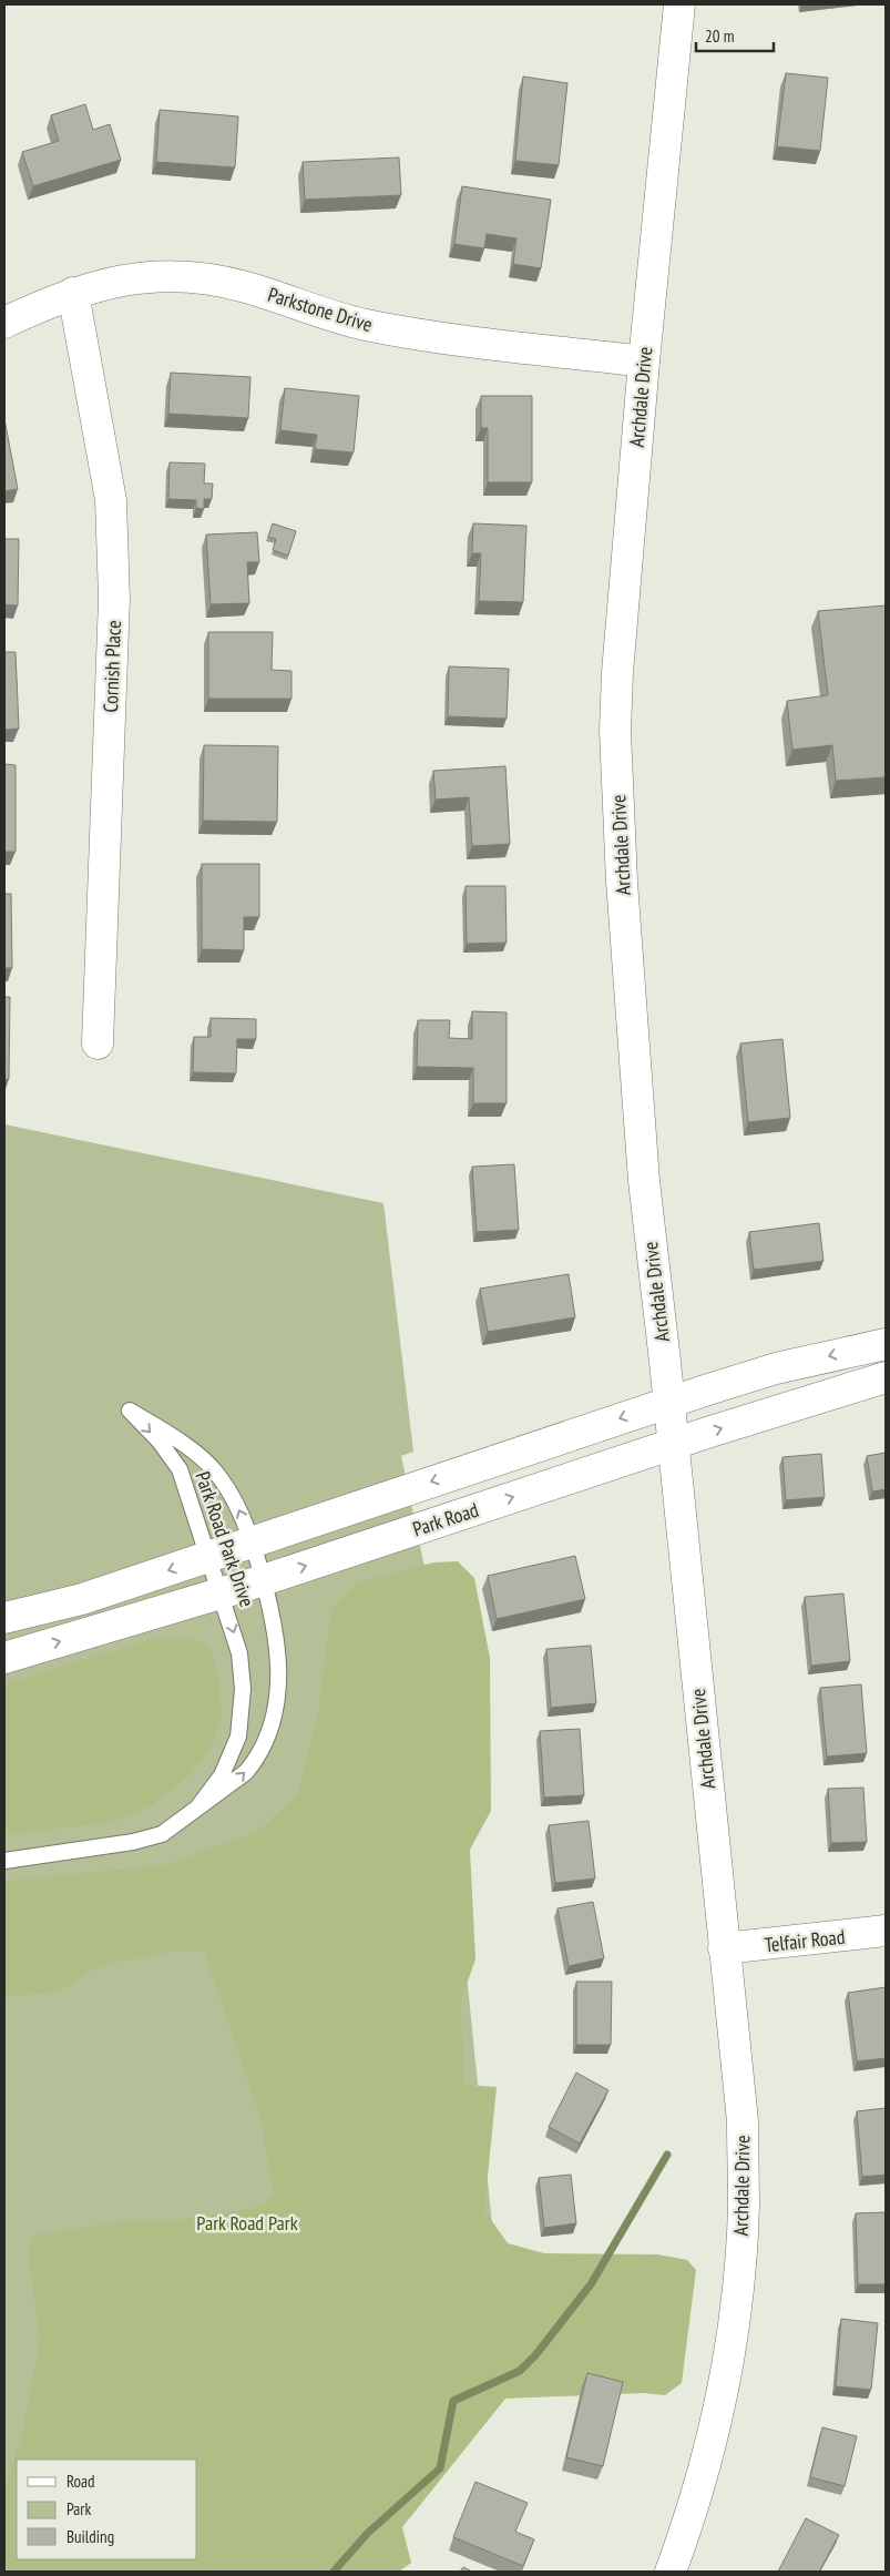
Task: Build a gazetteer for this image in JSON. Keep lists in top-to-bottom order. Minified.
{"streets":{"street":["Parkstone Drive","Archdale Drive","Cornish Place","Park Road","Telfair Road"],"lane":["Park Road Park Drive"]},"crossings":[["Parkstone Drive","Archdale Drive"],["Parkstone Drive","Cornish Place"],["Archdale Drive","Park Road"],["Archdale Drive","Telfair Road"],["Park Road","Park Road Park Drive"]],"parks":["Park Road Park"],"legend":["Road","Park","Building"],"scale_bar":"20 m"}
